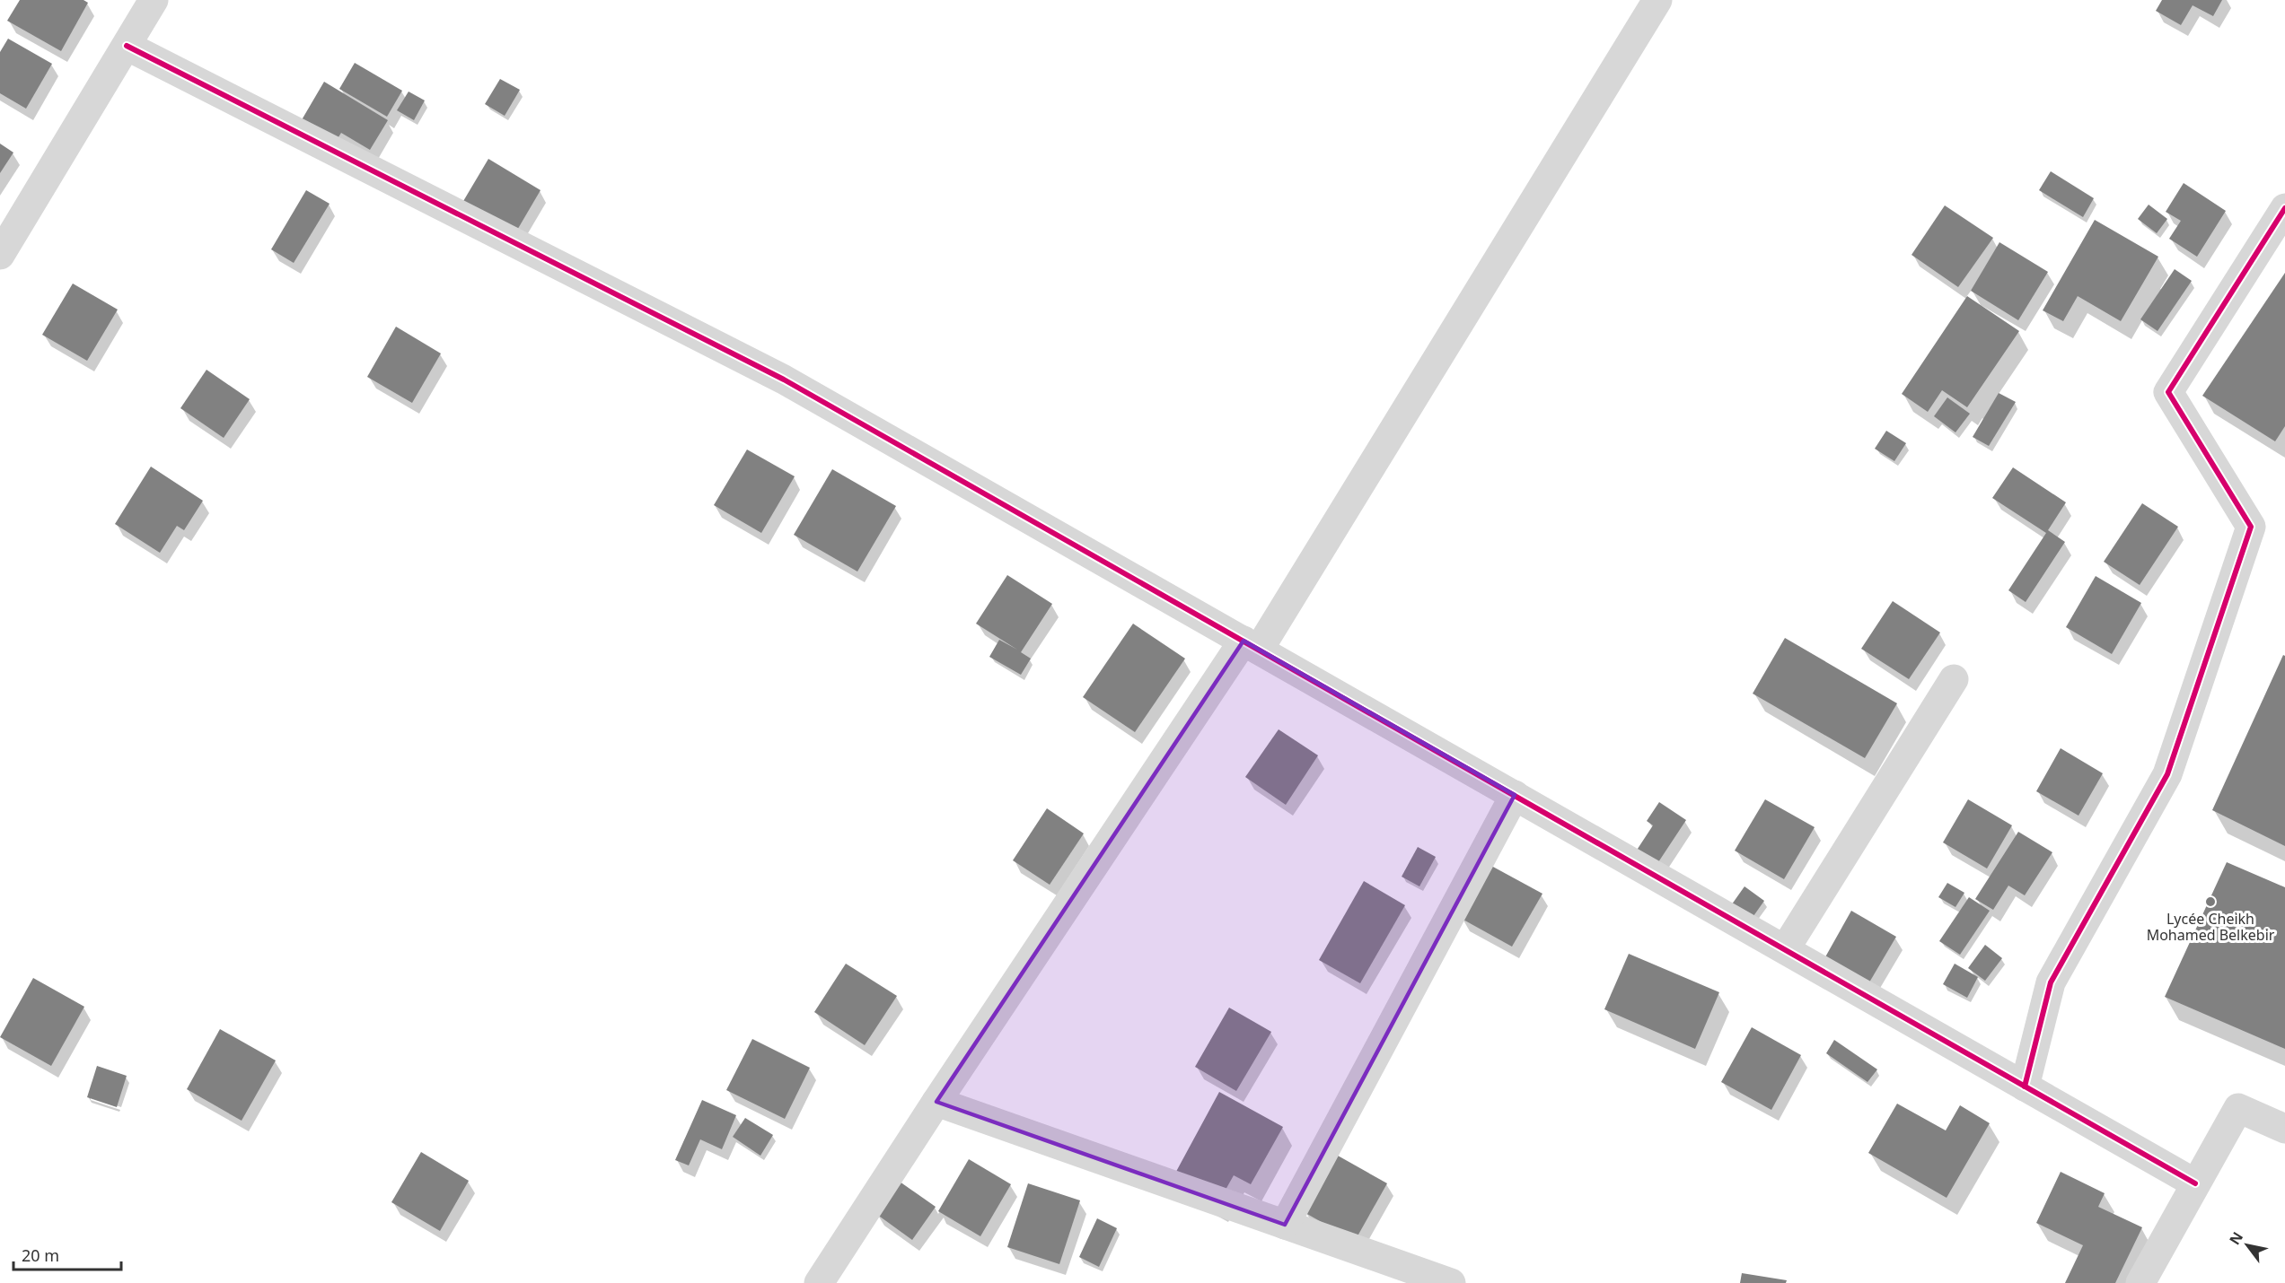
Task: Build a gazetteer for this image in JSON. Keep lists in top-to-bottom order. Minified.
{"places":["Lycée Cheikh Mohamed Belkebir"],"scale_bar":"20 m","north":"top left"}
